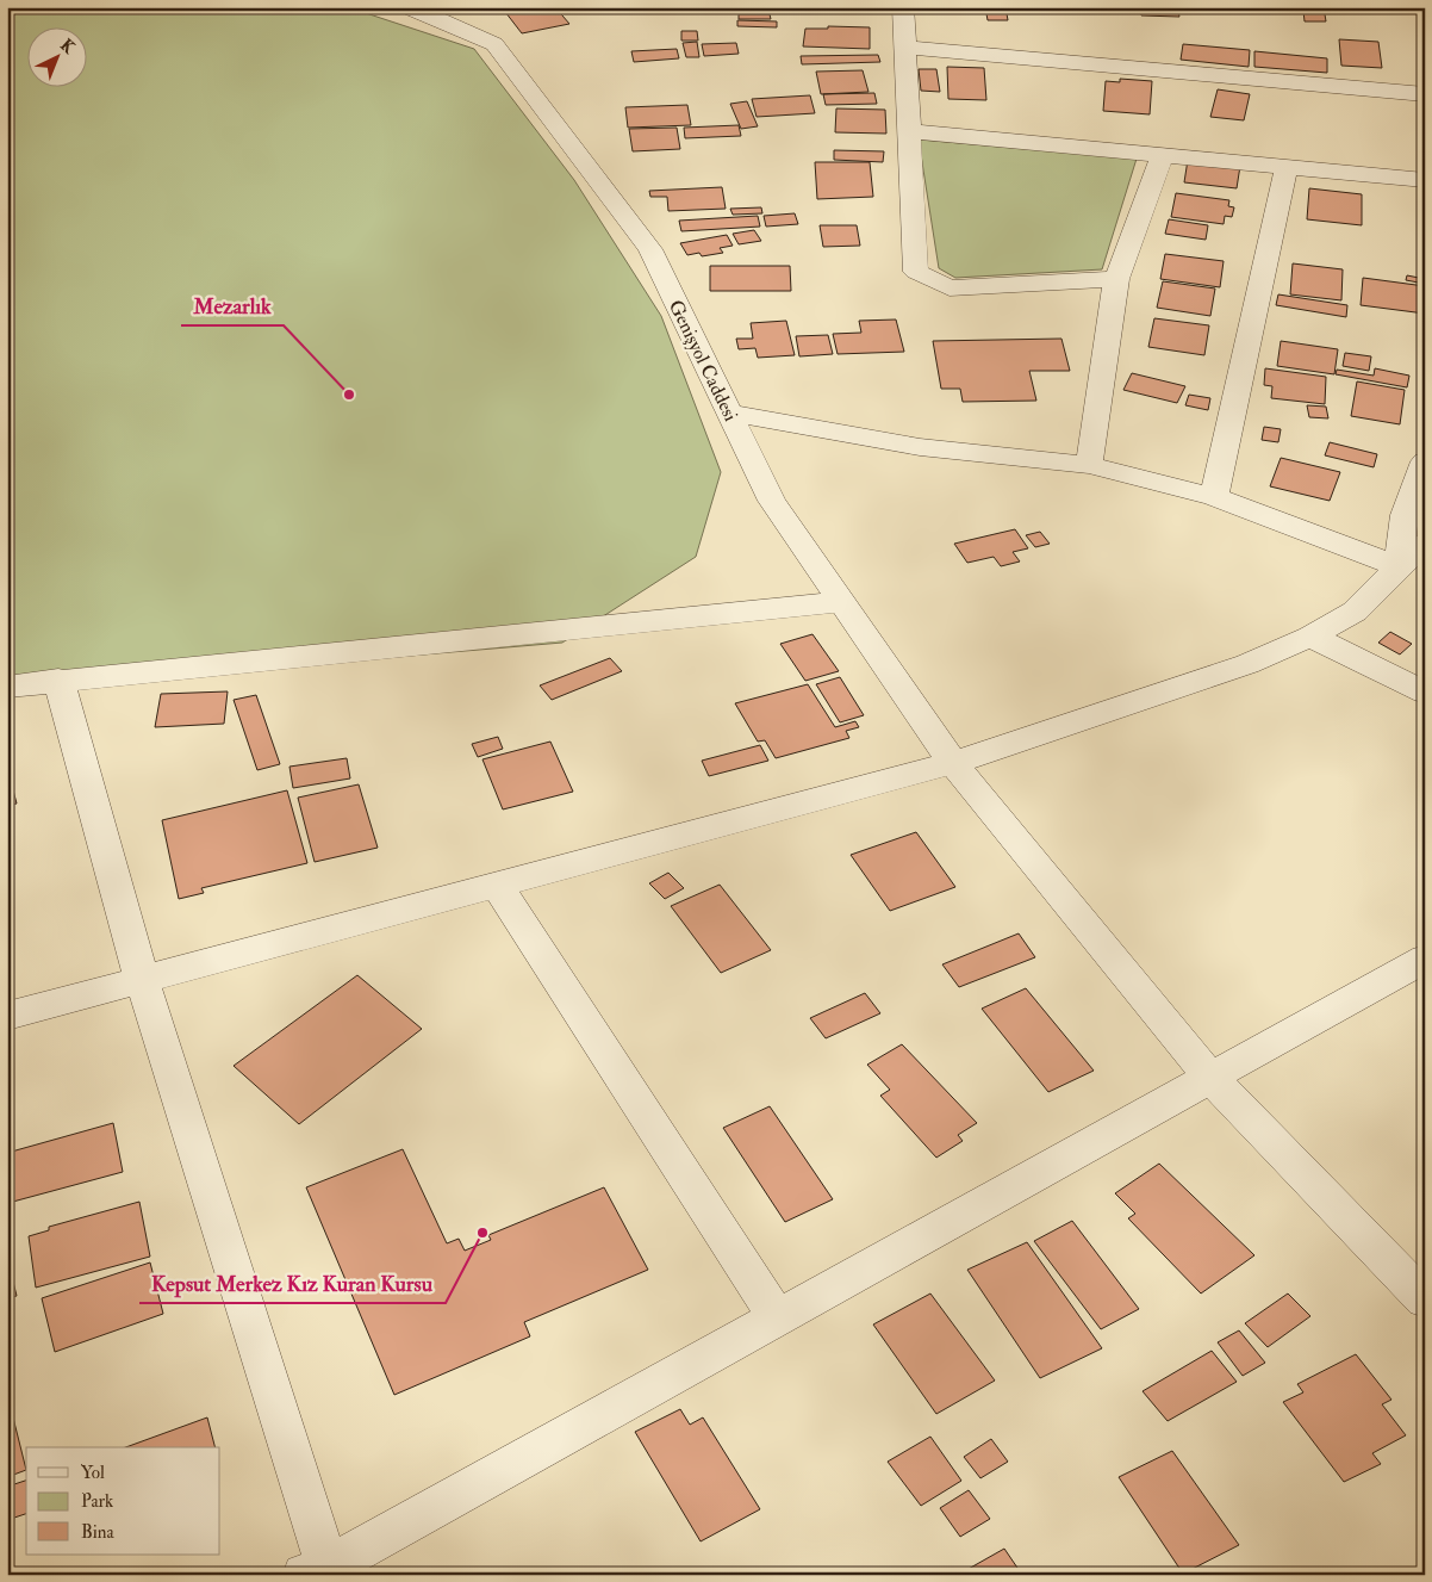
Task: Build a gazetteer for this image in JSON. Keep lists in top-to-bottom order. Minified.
{"streets":{"street":["Genişyol Caddesi"]},"places":["Mezarlık","Kepsut Merkez Kız Kuran Kursu"],"legend":["Yol","Park","Bina"],"north":"top right"}
